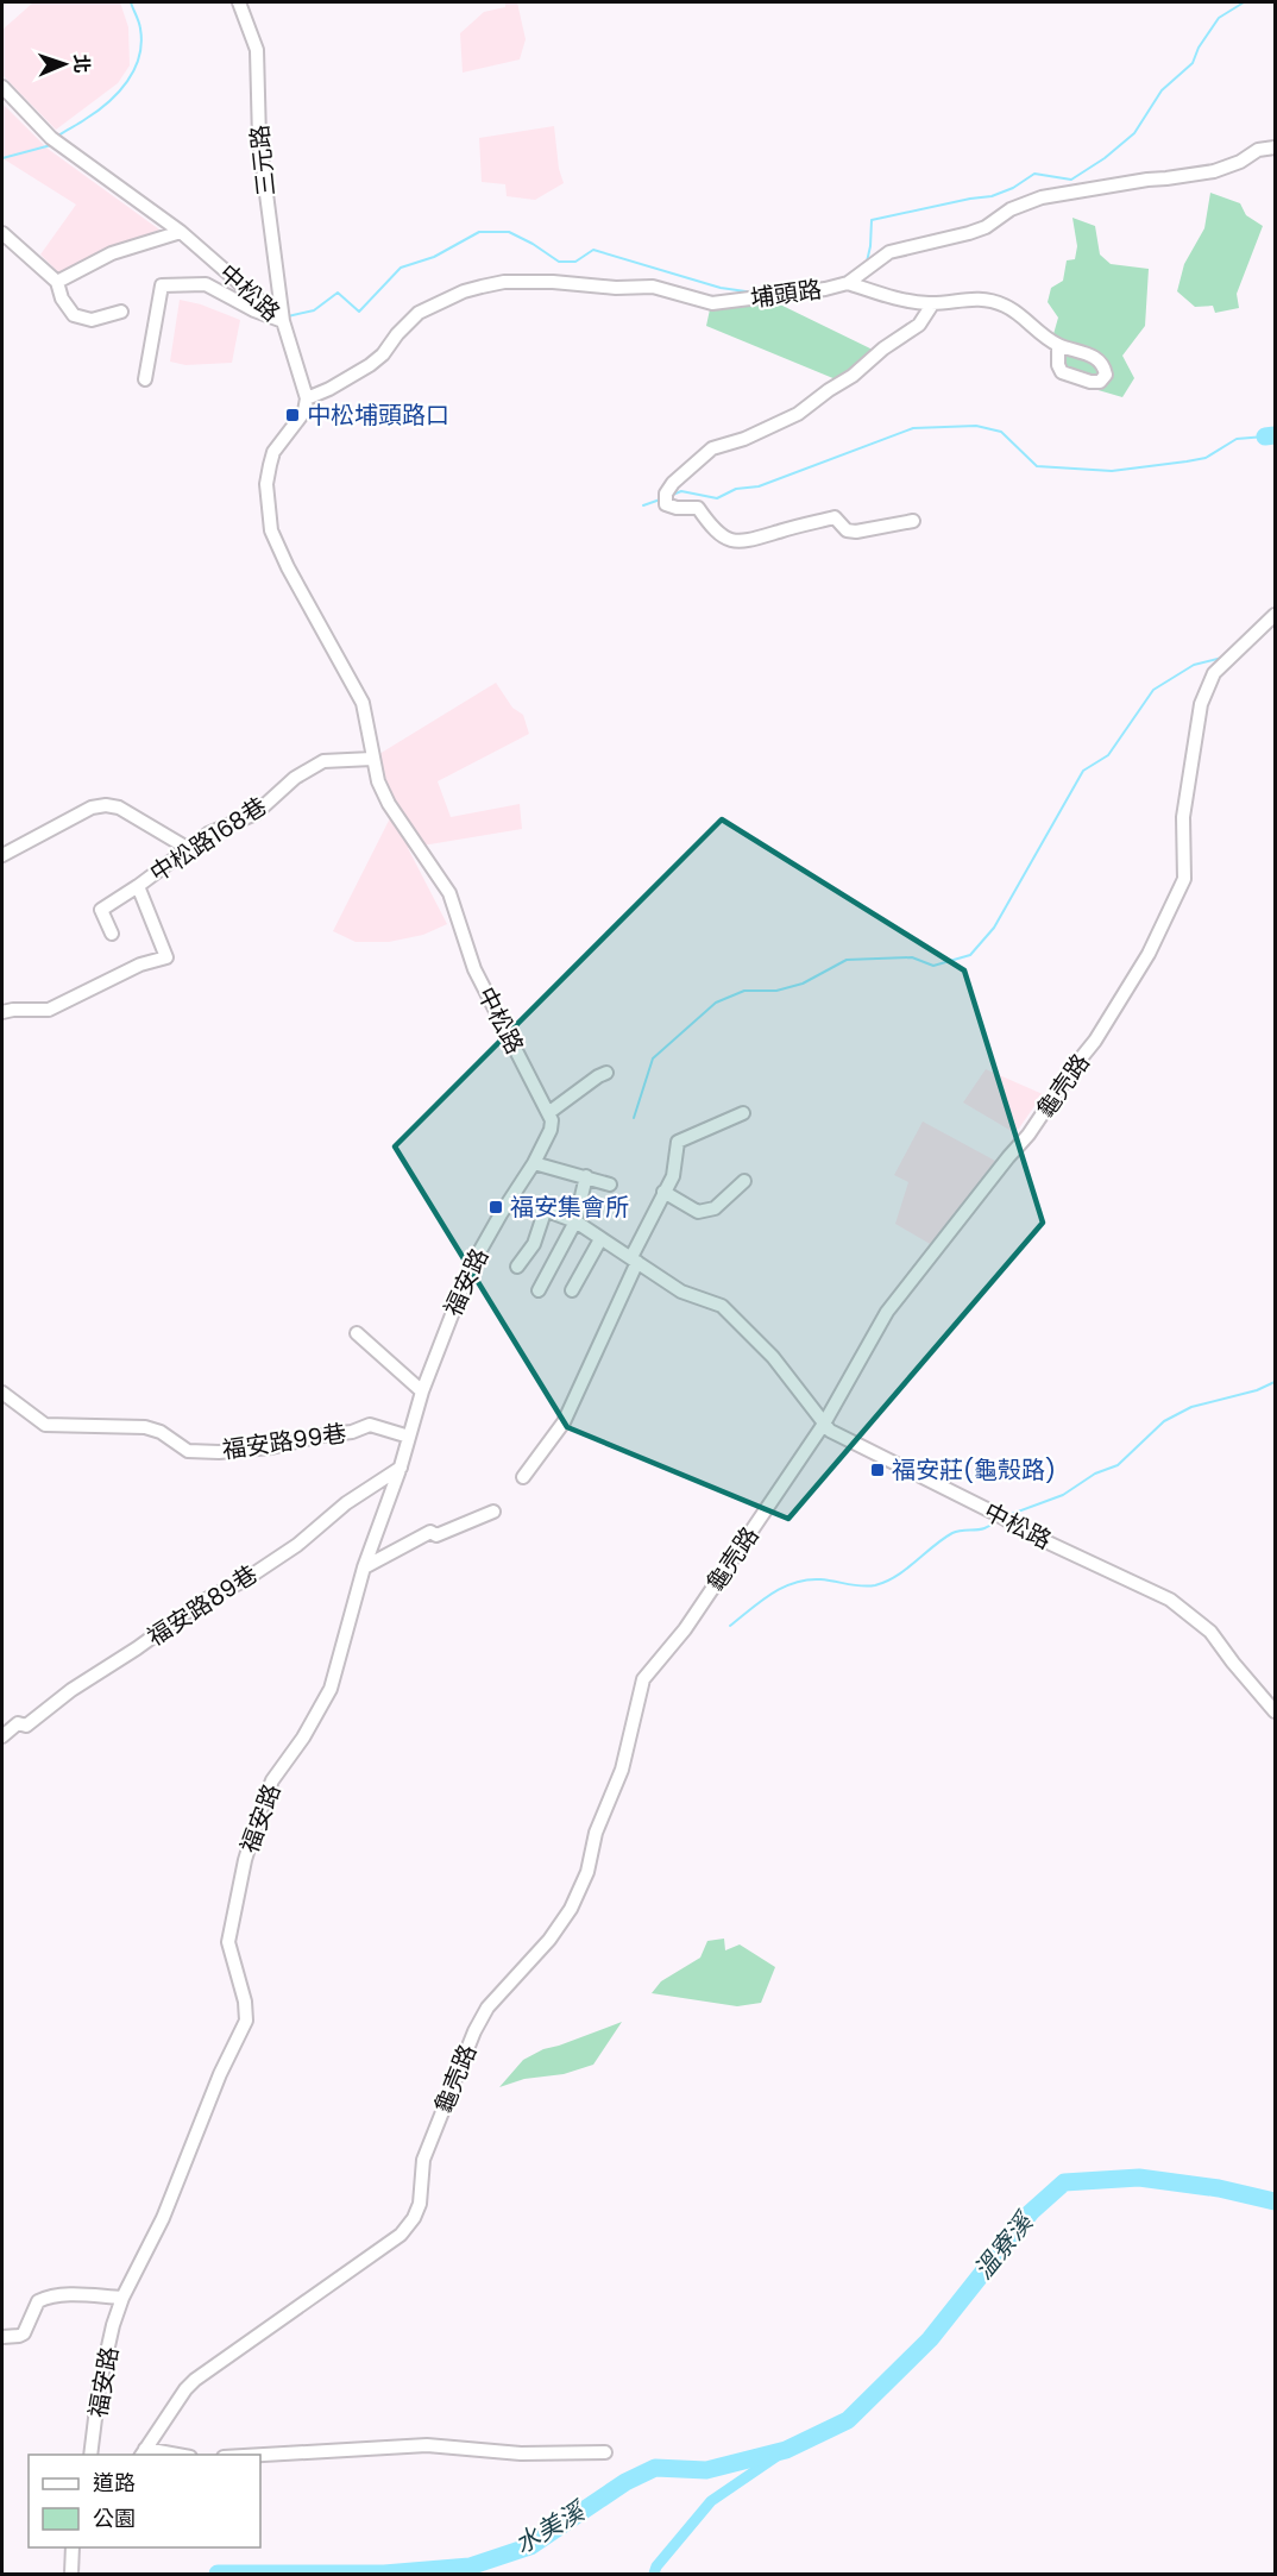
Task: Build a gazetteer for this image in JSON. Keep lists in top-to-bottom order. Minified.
{"streets":{"street":["三元路","中松路","埔頭路","中松路168巷","龜壳路","福安路","福安路99巷","福安路89巷"]},"crossings":[["三元路","中松路"],["中松路","埔頭路"],["中松路","中松路168巷"],["中松路","龜壳路"],["中松路","福安路"],["福安路","福安路99巷"],["福安路","福安路89巷"]],"water":["溫寮溪","水美溪"],"places":{"transit":["中松埔頭路口","福安集會所","福安莊(龜殼路)"]},"legend":["道路","公園"],"north":"right"}
